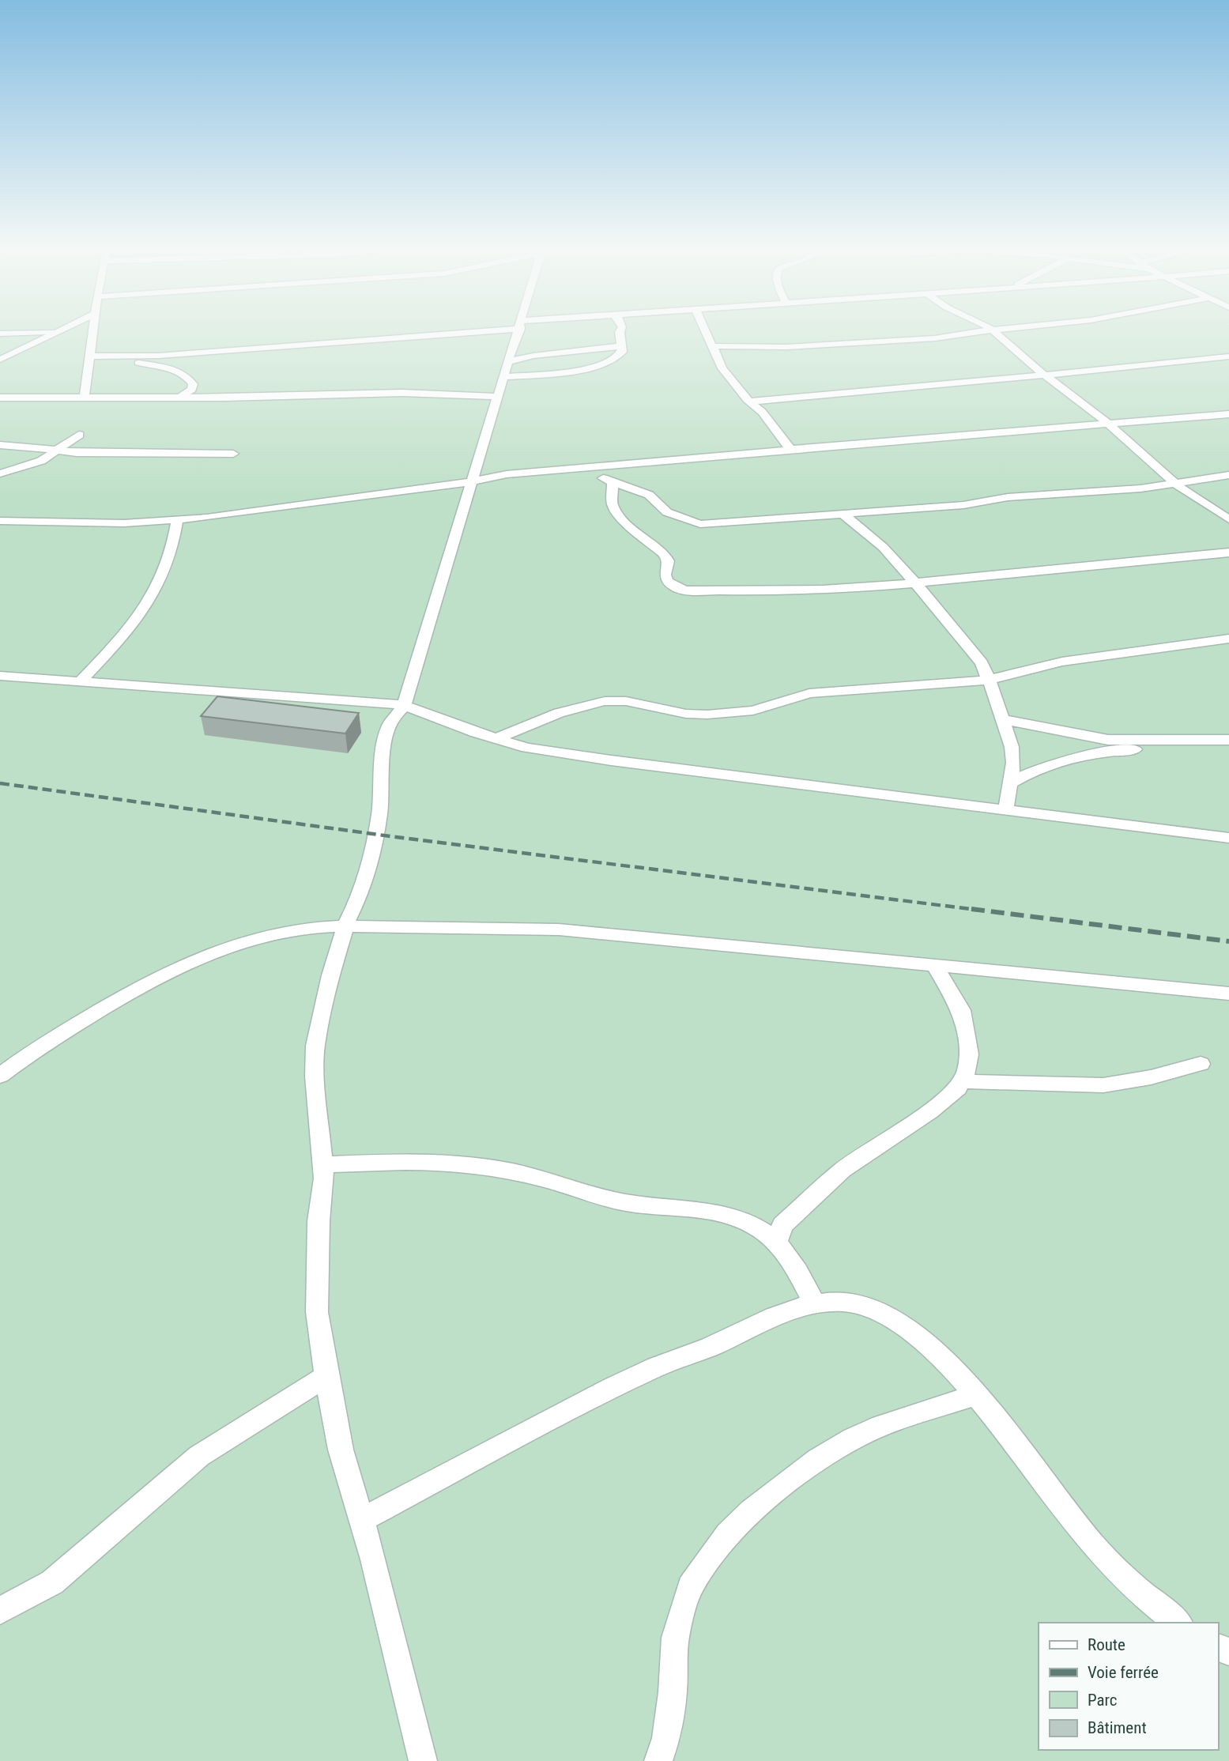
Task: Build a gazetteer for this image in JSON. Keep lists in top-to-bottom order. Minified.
{"legend":["Route","Voie ferrée","Parc","Bâtiment"]}
